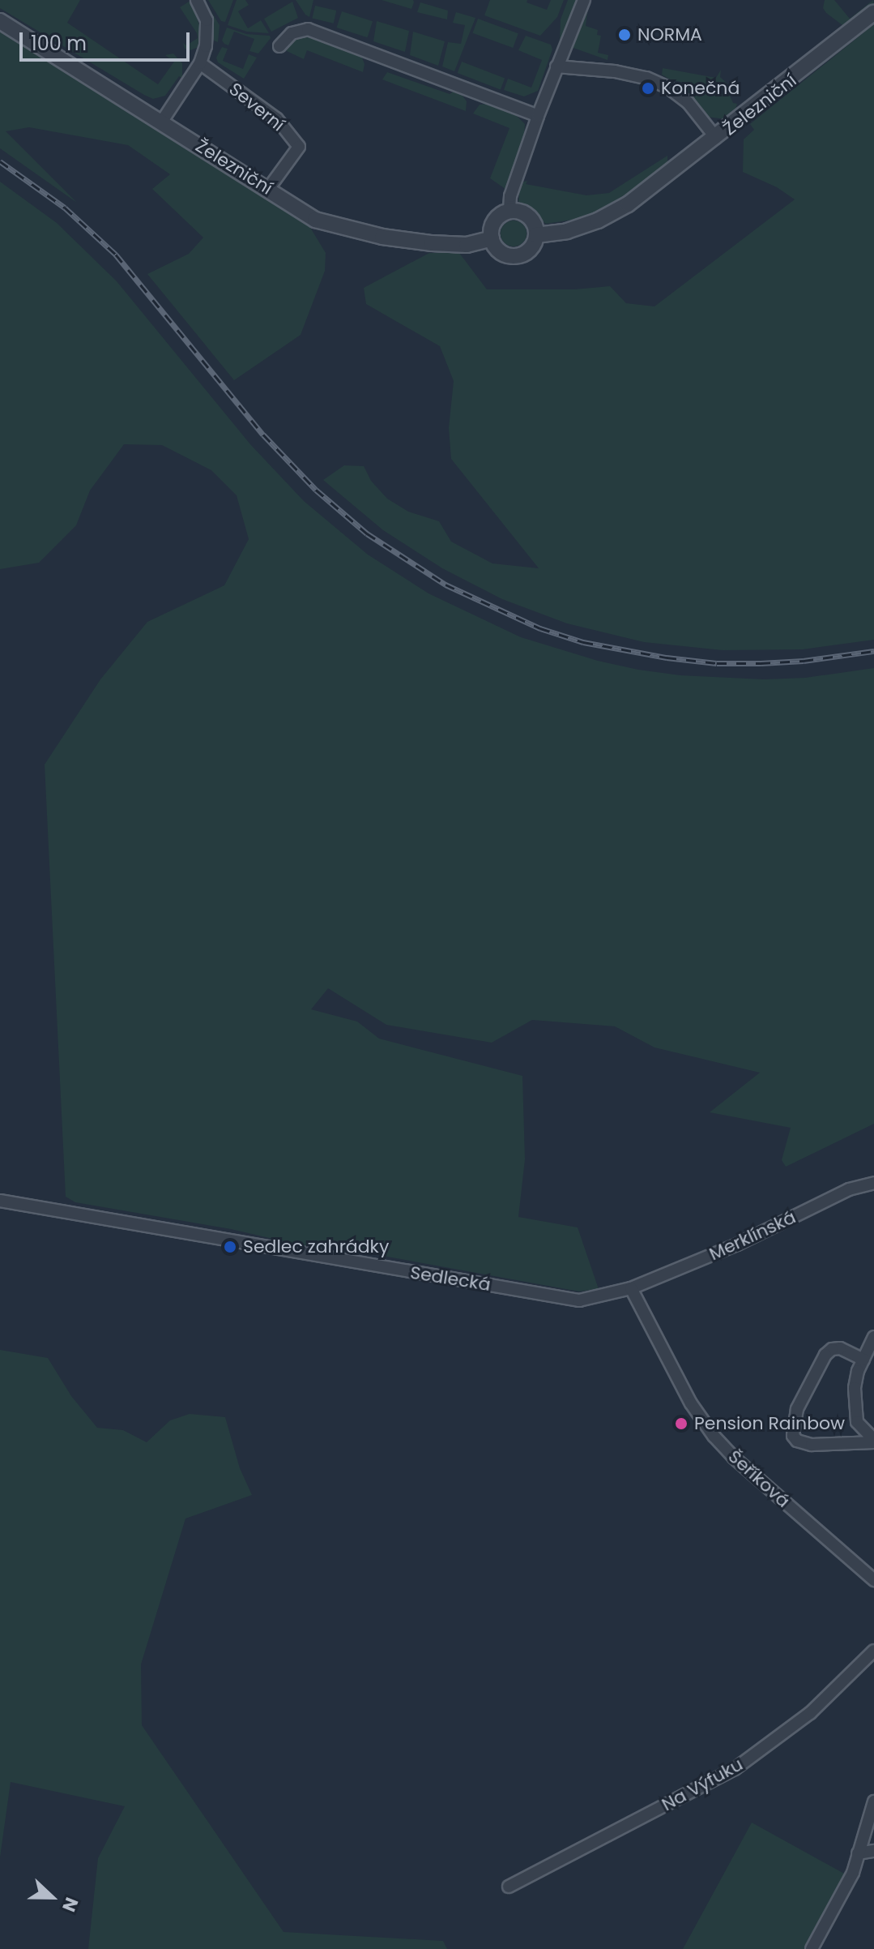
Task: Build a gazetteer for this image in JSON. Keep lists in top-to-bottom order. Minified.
{"streets":{"street":["Železniční","Severní","Merklínská","Sedlecká","Šeříková","Na Výfuku"]},"crossings":[["Železniční","Severní"],["Merklínská","Sedlecká"],["Merklínská","Šeříková"],["Sedlecká","Šeříková"]],"places":["NORMA","Konečná","Sedlec zahrádky","Pension Rainbow"],"scale_bar":"100 m","north":"right"}
